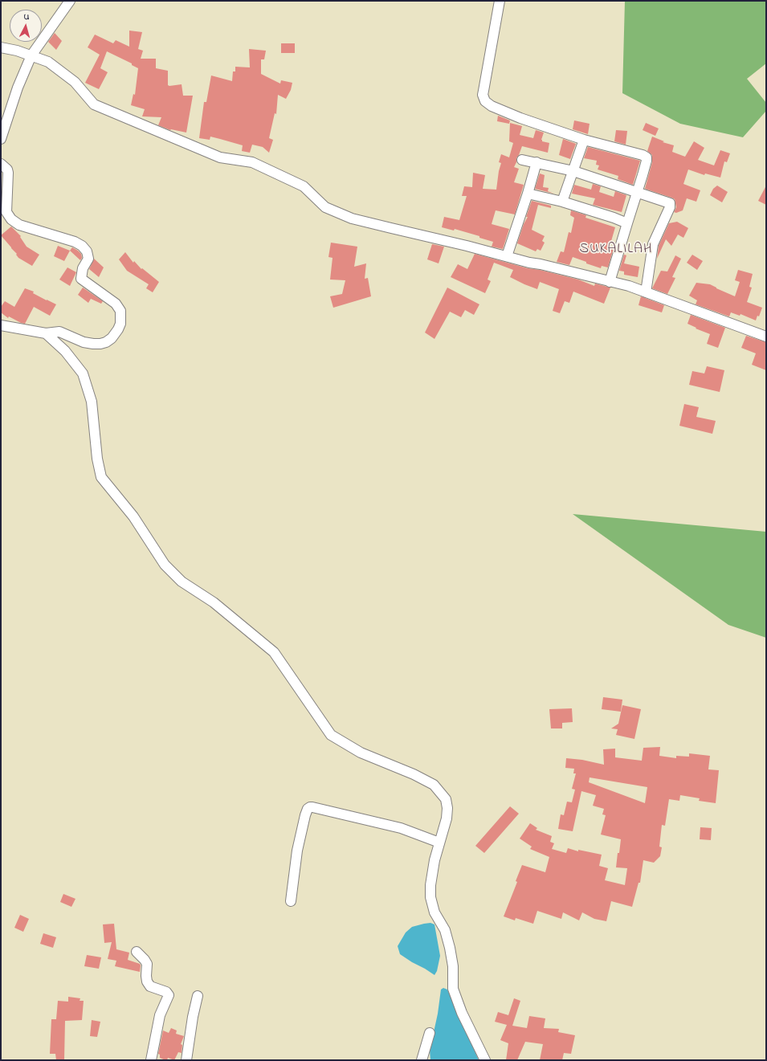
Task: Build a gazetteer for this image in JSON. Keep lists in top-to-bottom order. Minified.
{"districts":["SUKALILAH"],"north":"top"}
